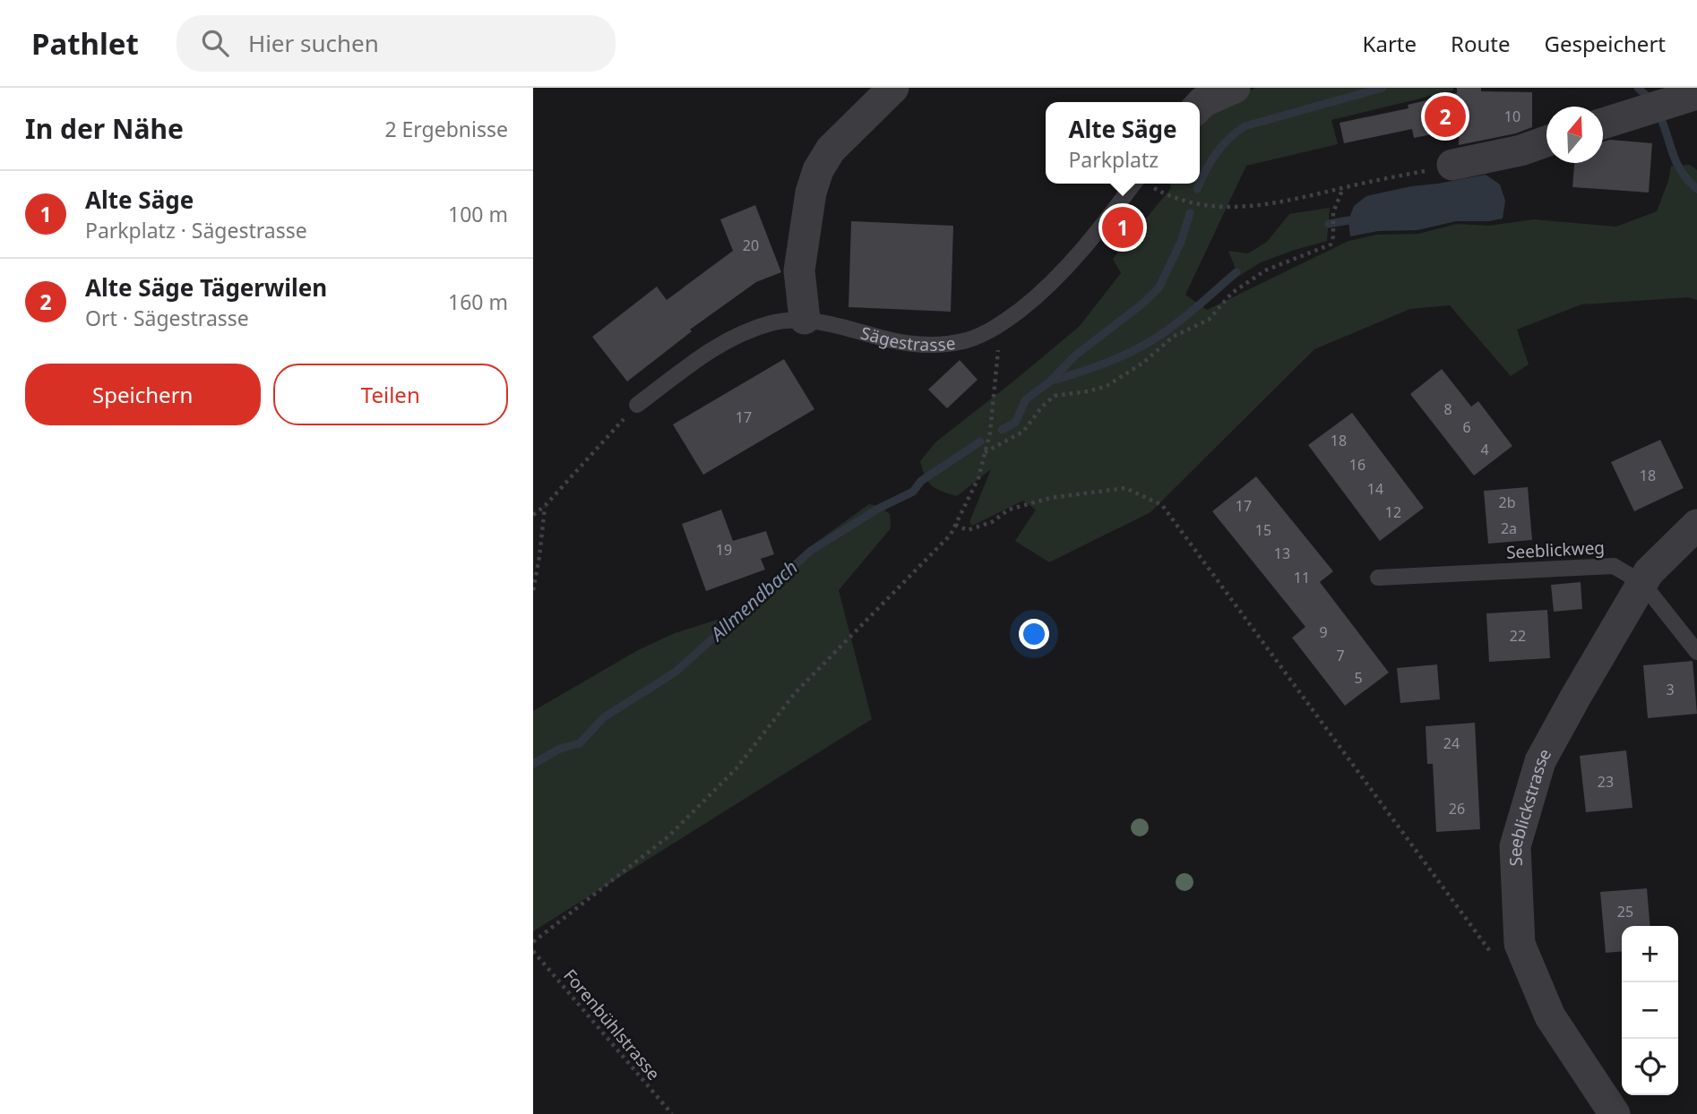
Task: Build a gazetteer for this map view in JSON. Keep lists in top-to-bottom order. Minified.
{"streets":{"street":["Seeblickstrasse"],"lane":["Sägestrasse","Seeblickweg"],"path":["Forenbühlstrasse"]},"crossings":[["Seeblickweg","Seeblickstrasse"]],"water":["Allmendbach"],"house_numbers":["10","20","8","17","6","18","4","16","18","14","2b","17","12","2a","15","19","13","11","9","22","7","5","3","24","23","26","25"],"north":"top","page":{"header":"Pathlet","search":"Hier suchen","nav":["Karte","Route","Gespeichert"],"heading":["In der Nähe","2 Ergebnisse"],"pins":["2","1"],"popup":["Alte Säge","Parkplatz"],"list":[{"mark":"1","name":"Alte Säge","note":"Parkplatz · Sägestrasse","value":"100 m"},{"mark":"2","name":"Alte Säge Tägerwilen","note":"Ort · Sägestrasse","value":"160 m"}],"buttons":["Speichern","Teilen"],"map_buttons":["+","−"]}}
